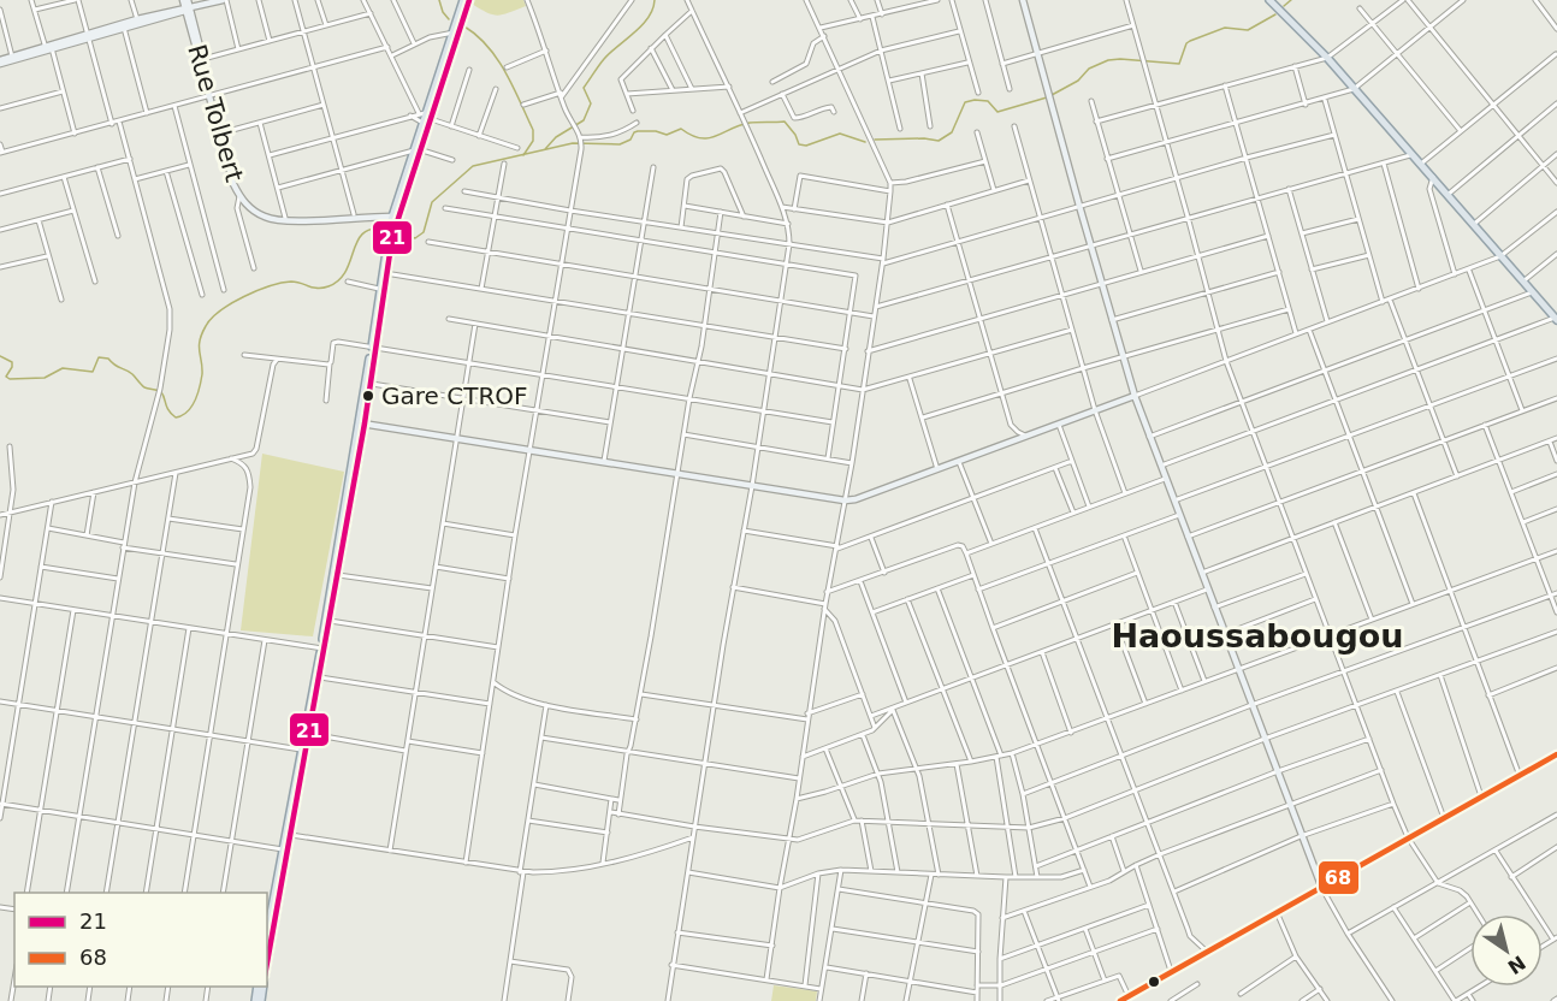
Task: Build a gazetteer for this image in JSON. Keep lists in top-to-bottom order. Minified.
{"streets":{"street":["Rue Tolbert"]},"districts":["Haoussabougou"],"places":["Gare CTROF"],"lines":["transit line 21","transit line 68"],"legend":["21","68"],"north":"bottom right"}
